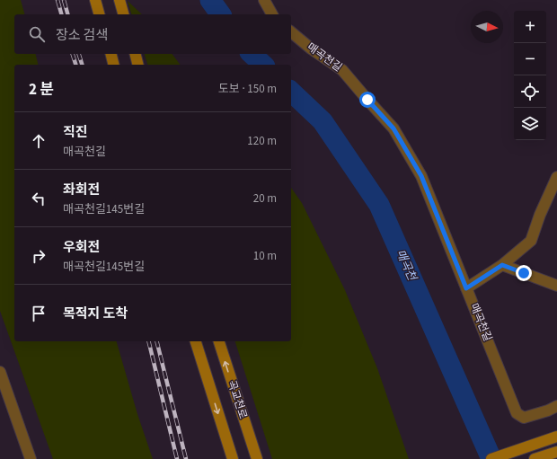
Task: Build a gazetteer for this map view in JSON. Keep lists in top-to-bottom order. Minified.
{"streets":{"main road":["곡교천로"],"street":["매곡천길"]},"water":["매곡천"],"north":"right","page":{"map_buttons":["+","−"],"search":"장소 검색","heading":["2 분","도보 · 150 m"],"list":[["직진","매곡천길","120 m"],["좌회전","매곡천길145번길","20 m"],["우회전","매곡천길145번길","10 m"],"목적지 도착"]}}
